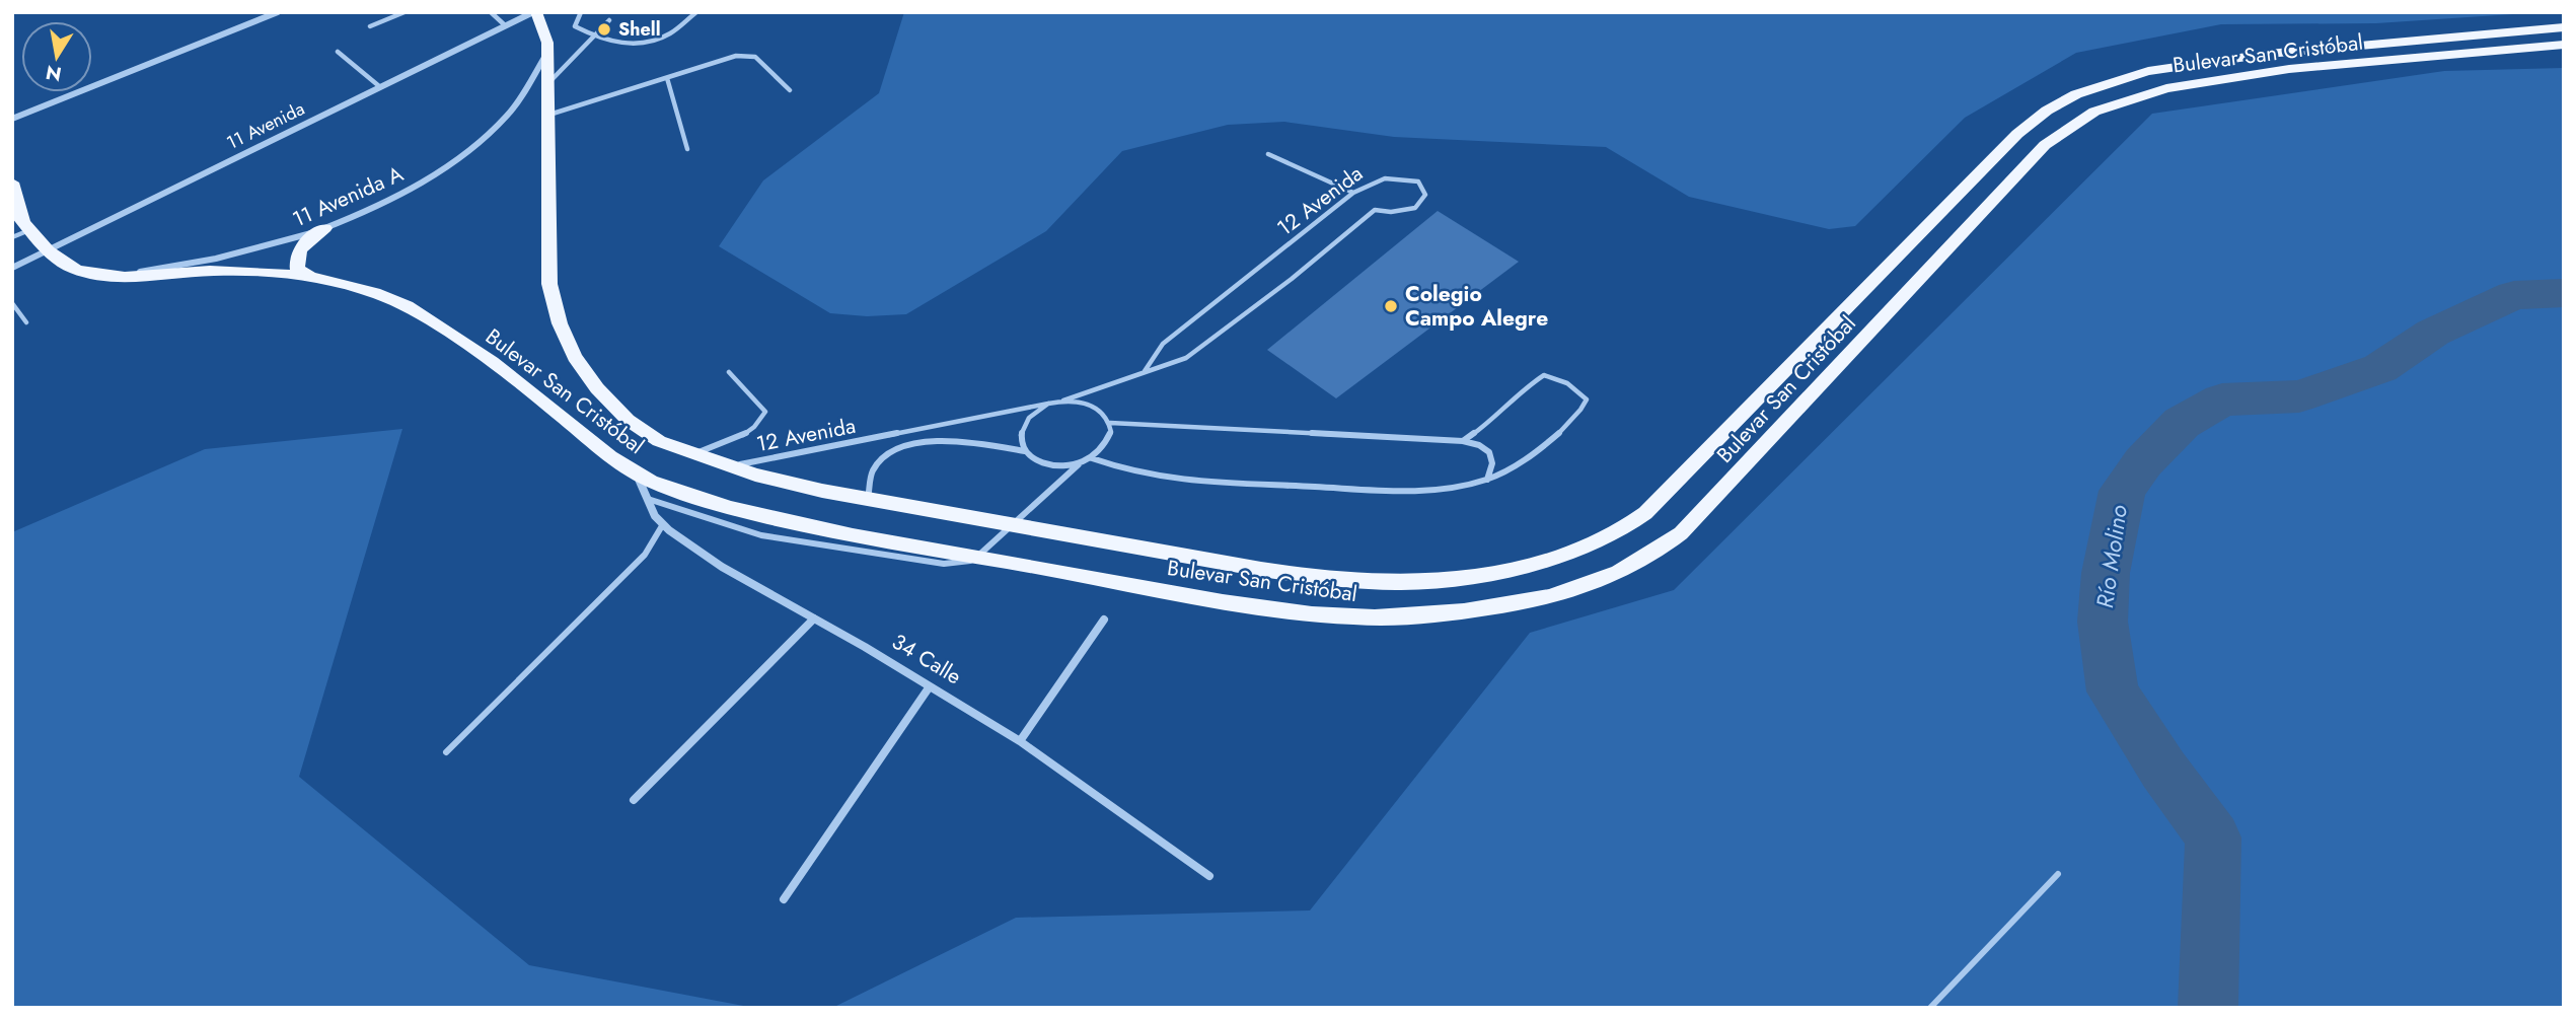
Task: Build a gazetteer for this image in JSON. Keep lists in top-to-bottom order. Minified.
{"streets":{"main road":["Bulevar San Cristóbal"],"street":["11 Avenida","11 Avenida A","34 Calle"],"lane":["12 Avenida"]},"crossings":[["Bulevar San Cristóbal","11 Avenida"],["Bulevar San Cristóbal","11 Avenida A"],["Bulevar San Cristóbal","12 Avenida"],["Bulevar San Cristóbal","34 Calle"]],"water":["Río Molino"],"places":["Shell","Colegio Campo Alegre"],"north":"bottom"}
